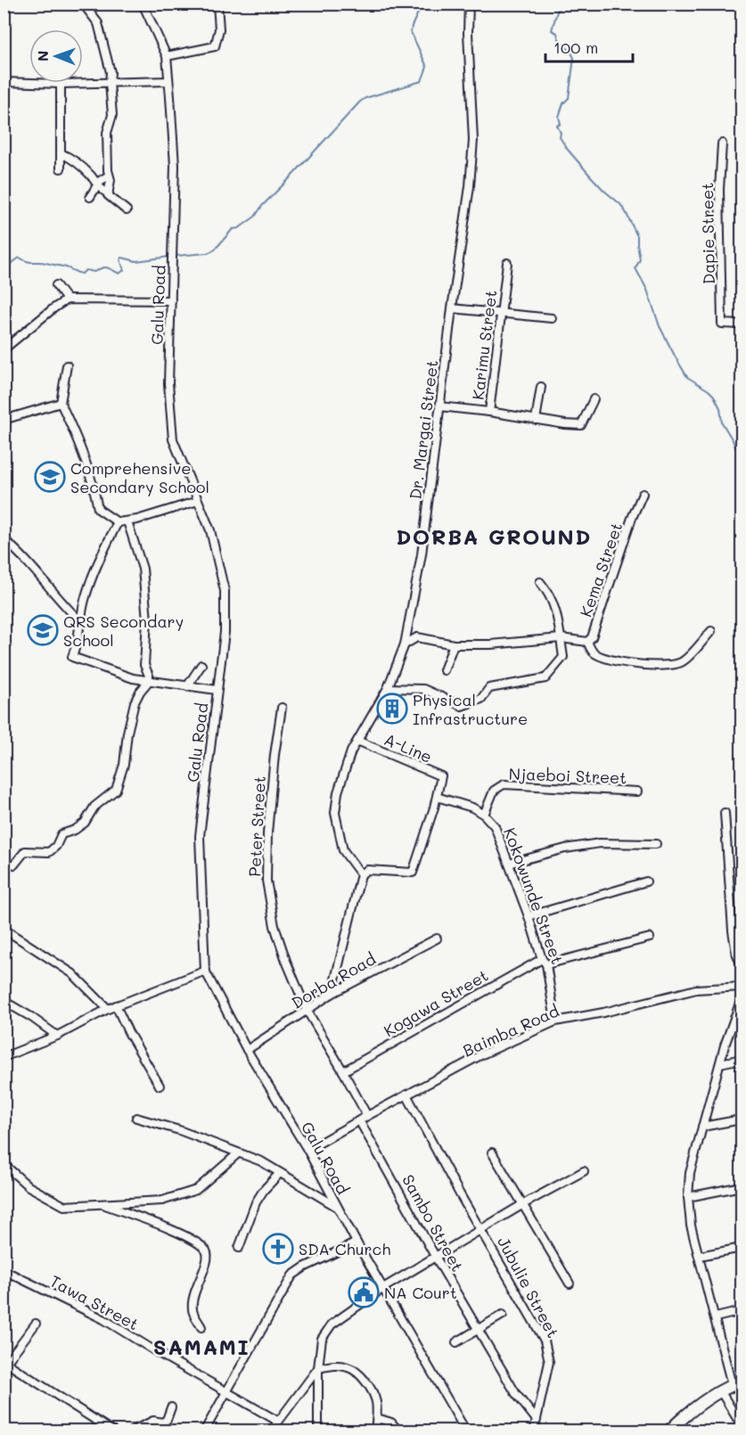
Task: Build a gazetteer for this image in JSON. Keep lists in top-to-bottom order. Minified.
{"streets":{"street":["Dapie Street","Galu Road","Karimu Street","Dr. Margai Street","Kema Street","A-Line","Njaeboi Street","Peter Street","Kokowunde Street","Dorba Road","Kogawa Street","Baimba Road","Sambo Street","Jubulie Street","Tawa Street"]},"crossings":[["Galu Road","Dorba Road"],["Galu Road","Baimba Road"],["Karimu Street","Dr. Margai Street"],["Dr. Margai Street","Kema Street"],["Dr. Margai Street","A-Line"],["Njaeboi Street","Kokowunde Street"],["Peter Street","Dorba Road"],["Peter Street","Kogawa Street"],["Peter Street","Baimba Road"],["Kokowunde Street","Kogawa Street"],["Kokowunde Street","Baimba Road"],["Baimba Road","Sambo Street"],["Baimba Road","Jubulie Street"],["Sambo Street","Jubulie Street"]],"districts":["DORBA GROUND","SAMAMI"],"places":{"school or university":["Comprehensive Secondary School","QRS Secondary School"],"building":["Physical Infrastructure"],"church":["SDA Church"],"public building":["NA Court"]},"scale_bar":"100 m","north":"left"}
